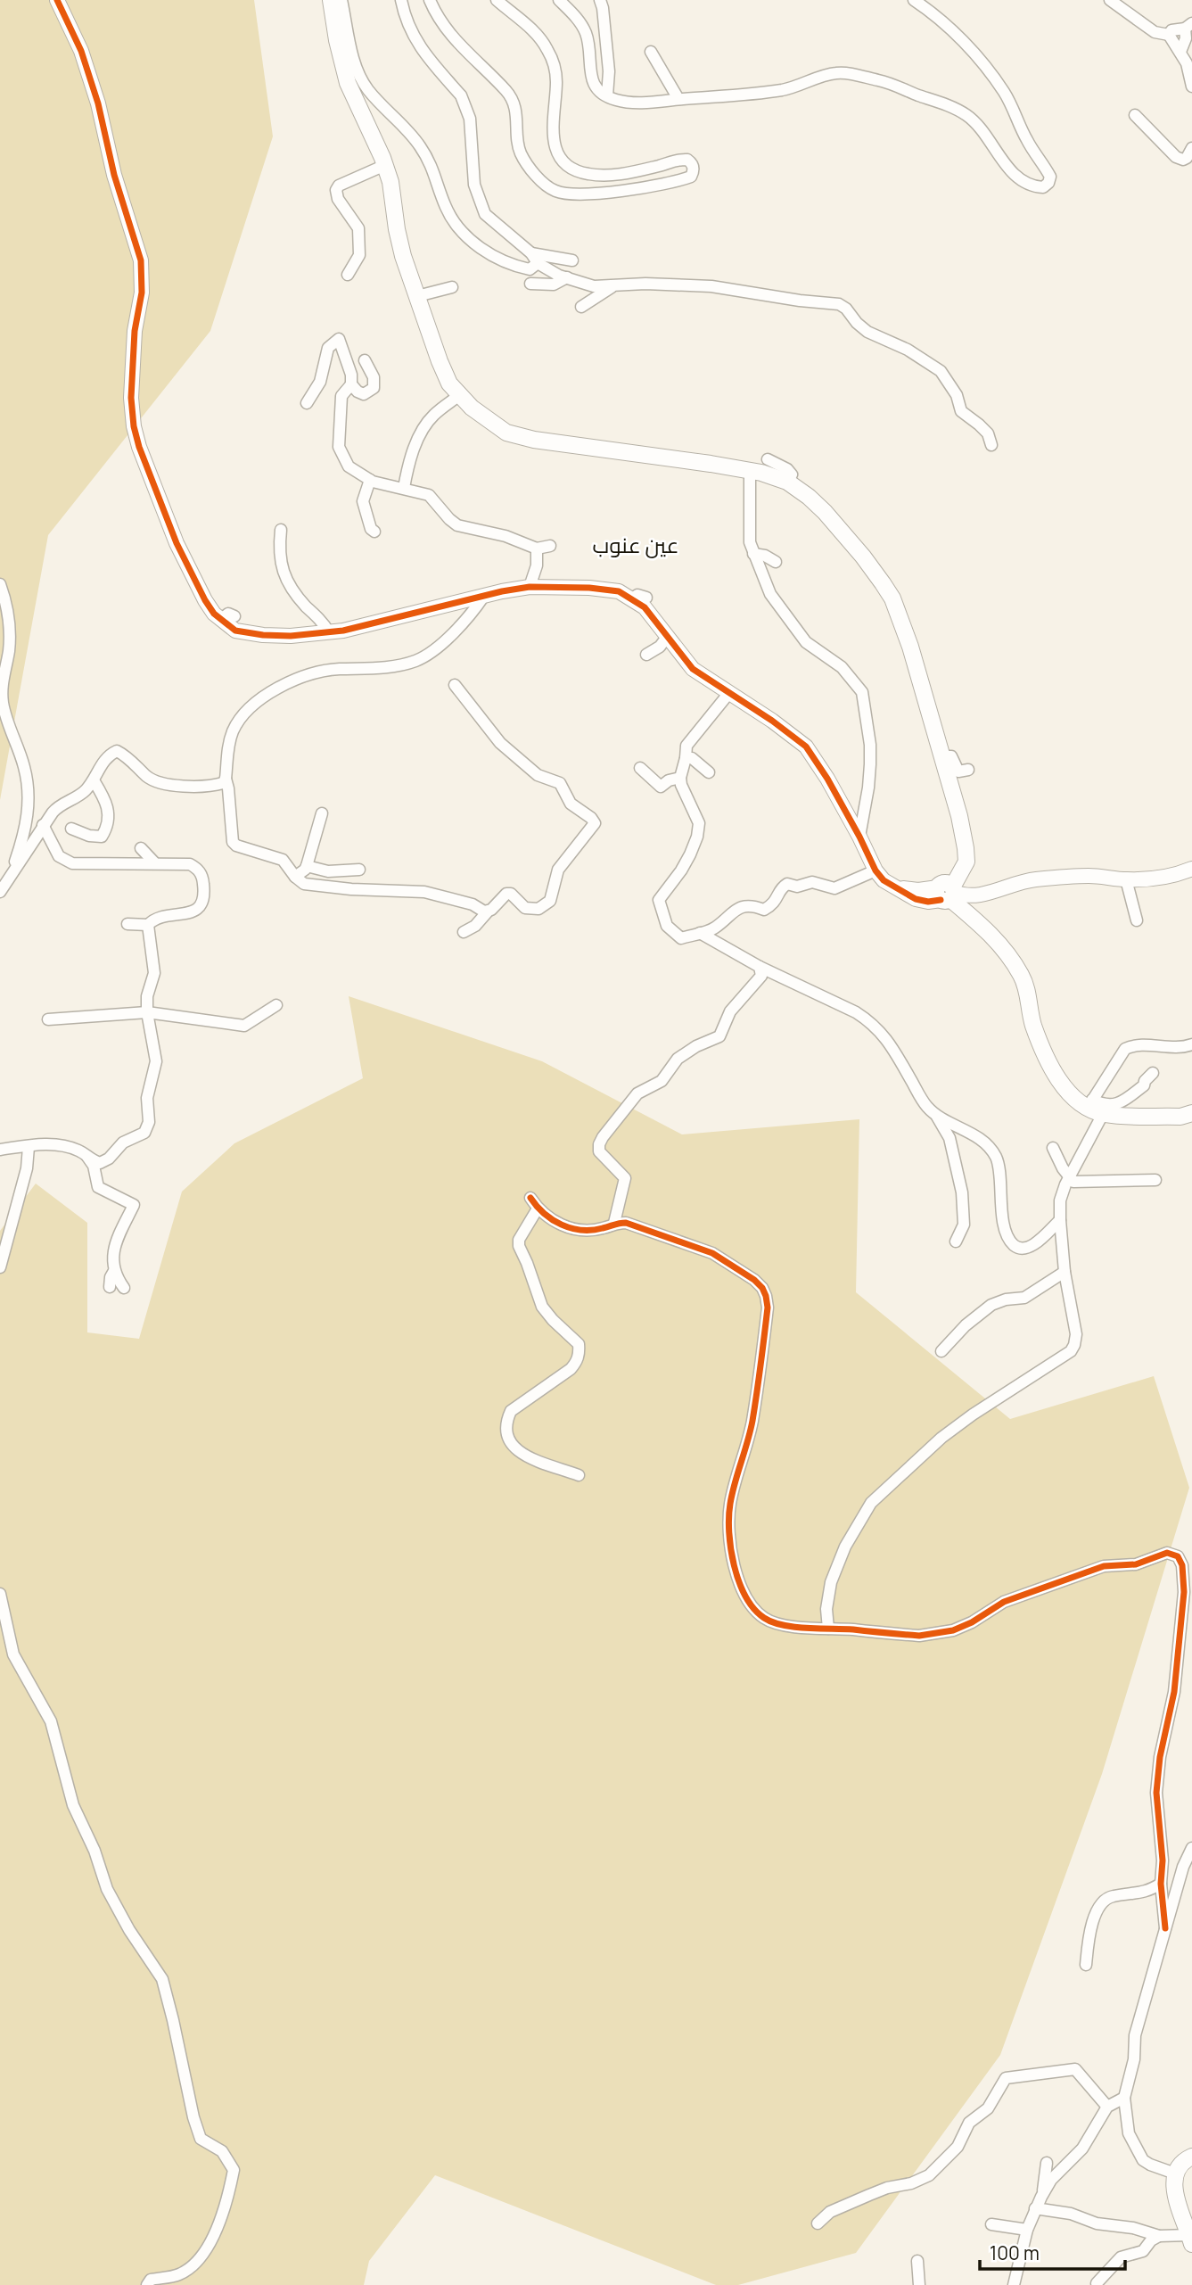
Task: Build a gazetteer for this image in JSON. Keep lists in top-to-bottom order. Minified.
{"districts":["عين عنوب"],"scale_bar":"100 m"}
